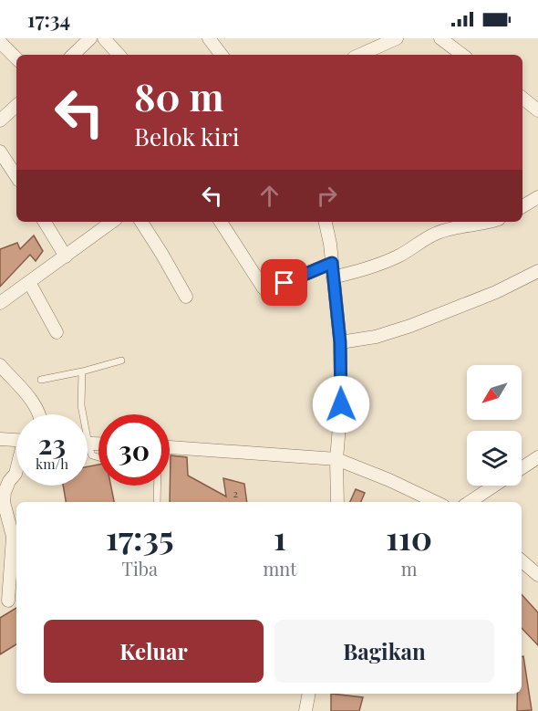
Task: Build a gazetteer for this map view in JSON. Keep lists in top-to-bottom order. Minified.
{"house_numbers":["2"],"north":"bottom left","page":{"status":"17:34","turn":["80 m","Belok kiri"],"speed":"23 km/h","limit":"30","eta":["17:35","Tiba","1","mnt","110","m"],"buttons":["Keluar","Bagikan"]}}
